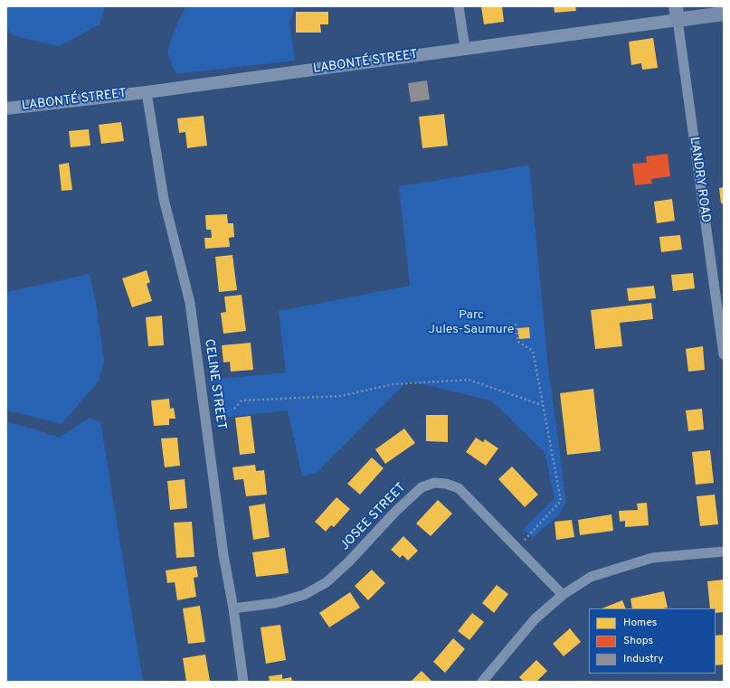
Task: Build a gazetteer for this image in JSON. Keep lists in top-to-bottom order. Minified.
{"streets":{"main road":["LABONTÉ STREET"],"street":["LANDRY ROAD","CELINE STREET","JOSEE STREET"]},"crossings":[["LABONTÉ STREET","LANDRY ROAD"],["LABONTÉ STREET","CELINE STREET"],["CELINE STREET","JOSEE STREET"]],"parks":["Parc Jules-Saumure"],"legend":["Homes","Shops","Industry"]}
